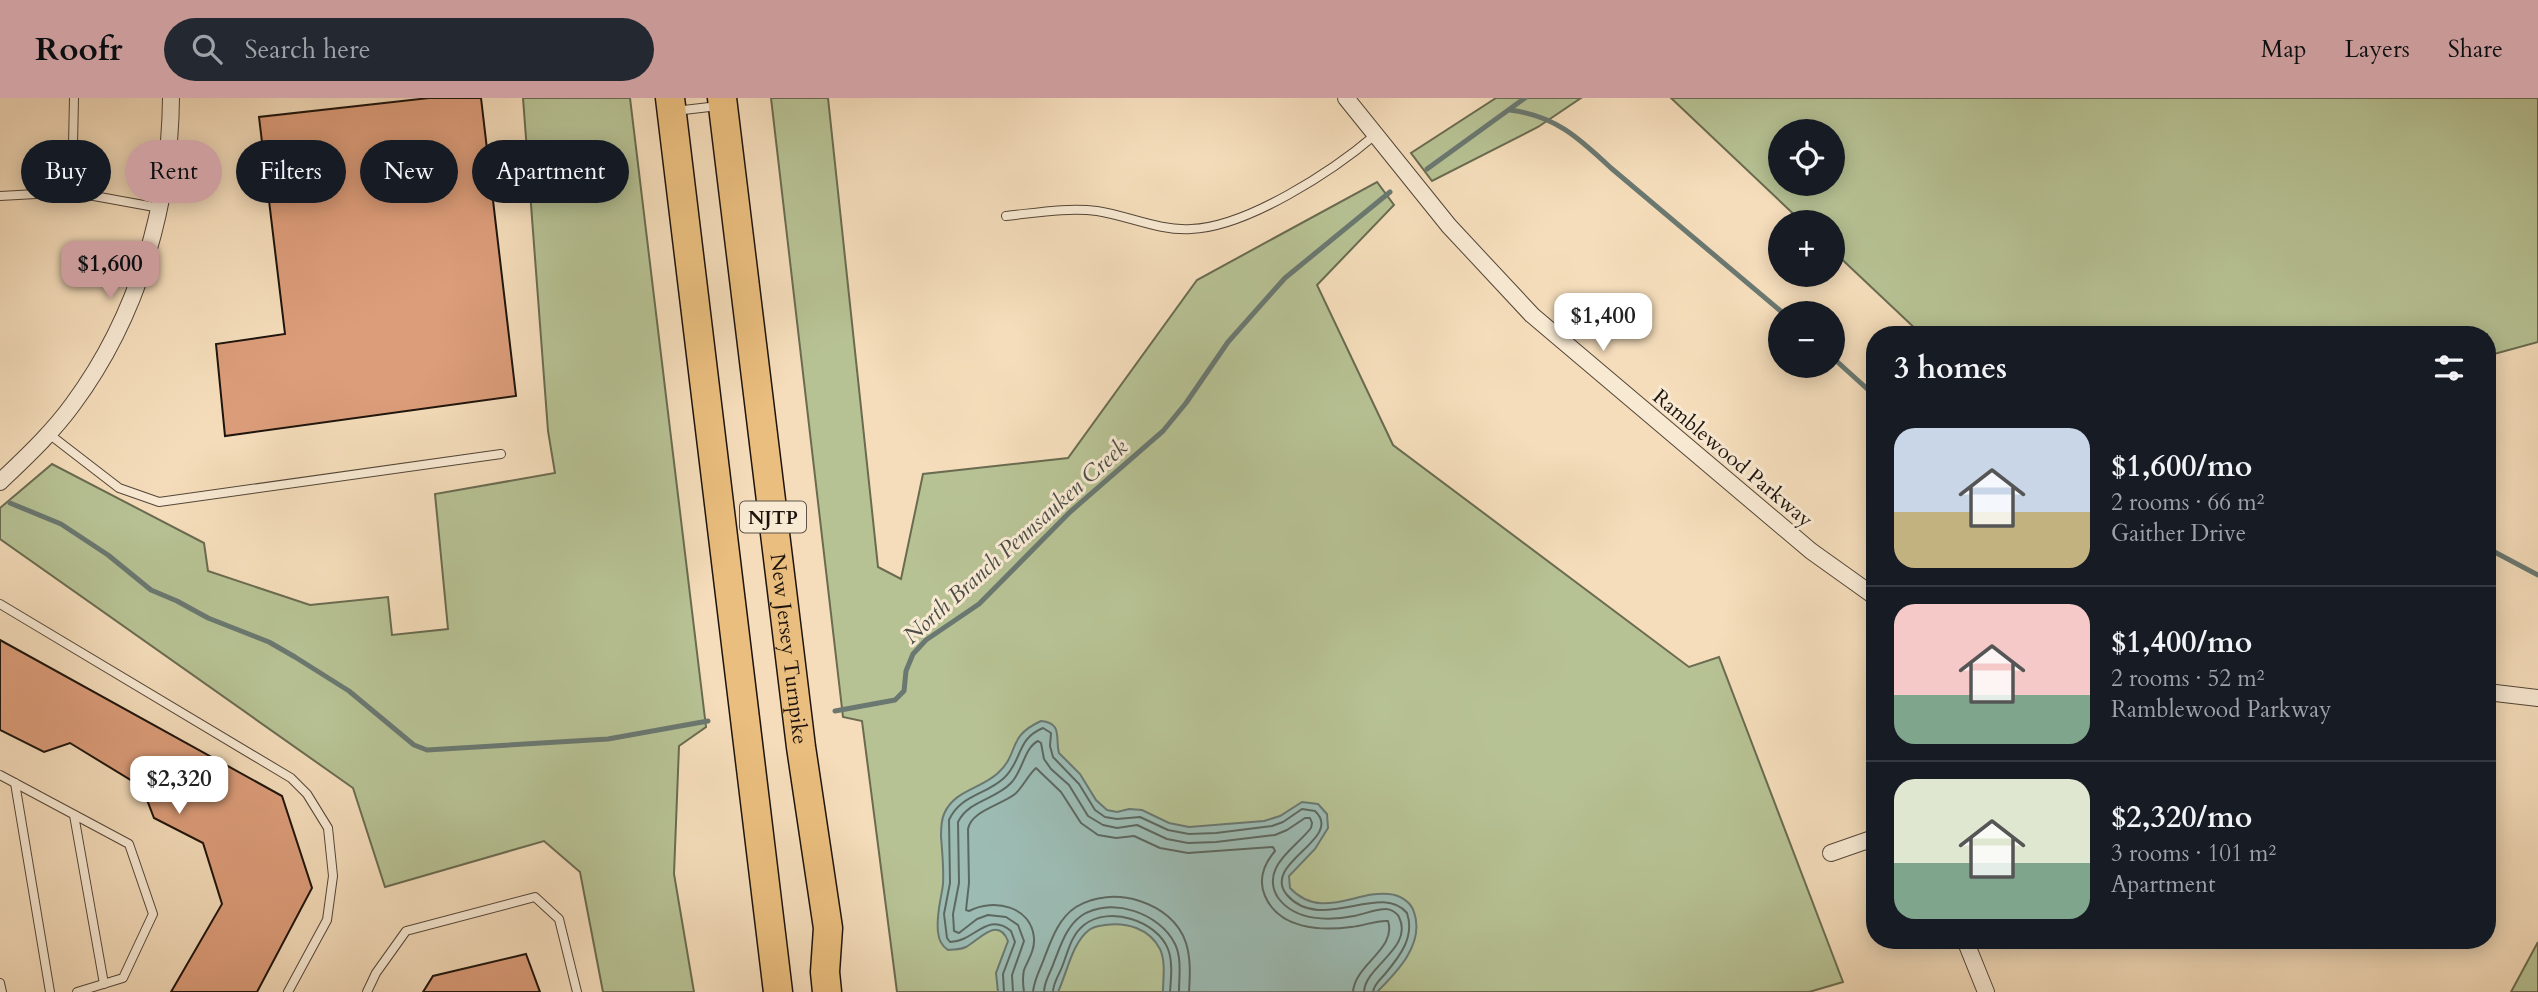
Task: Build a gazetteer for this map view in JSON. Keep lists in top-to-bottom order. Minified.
{"streets":{"highway":["NJTP","New Jersey Turnpike"],"street":["Ramblewood Parkway"]},"water":["North Branch Pennsauken Creek"],"page":{"header":"Roofr","search":"Search here","nav":["Map","Layers","Share"],"map_buttons":["+","−"],"chip":["Buy","Rent","Filters","New","Apartment"],"price":["$1,600","$1,400","$2,320"],"heading":"3 homes","list":[{"name":"$1,600/mo","note":"2 rooms · 66 m² · Gaither Drive"},{"name":"$1,400/mo","note":"2 rooms · 52 m² · Ramblewood Parkway"},{"name":"$2,320/mo","note":"3 rooms · 101 m² · Apartment"}]}}
